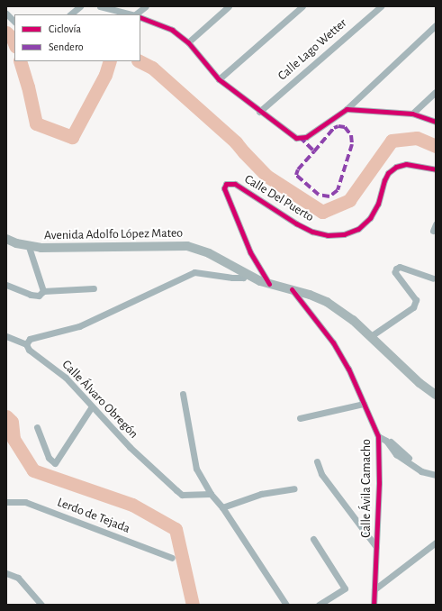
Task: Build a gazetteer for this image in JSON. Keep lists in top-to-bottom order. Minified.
{"streets":{"main road":["Avenida Adolfo López Mateo"],"street":["Calle Lago Wetter","Calle Del Puerto","Calle Álvaro Obregón","Calle Ávila Camacho","Lerdo de Tejada"]},"crossings":[["Calle Del Puerto","Avenida Adolfo López Mateo"],["Avenida Adolfo López Mateo","Calle Ávila Camacho"]],"legend":["Ciclovía","Sendero"]}
